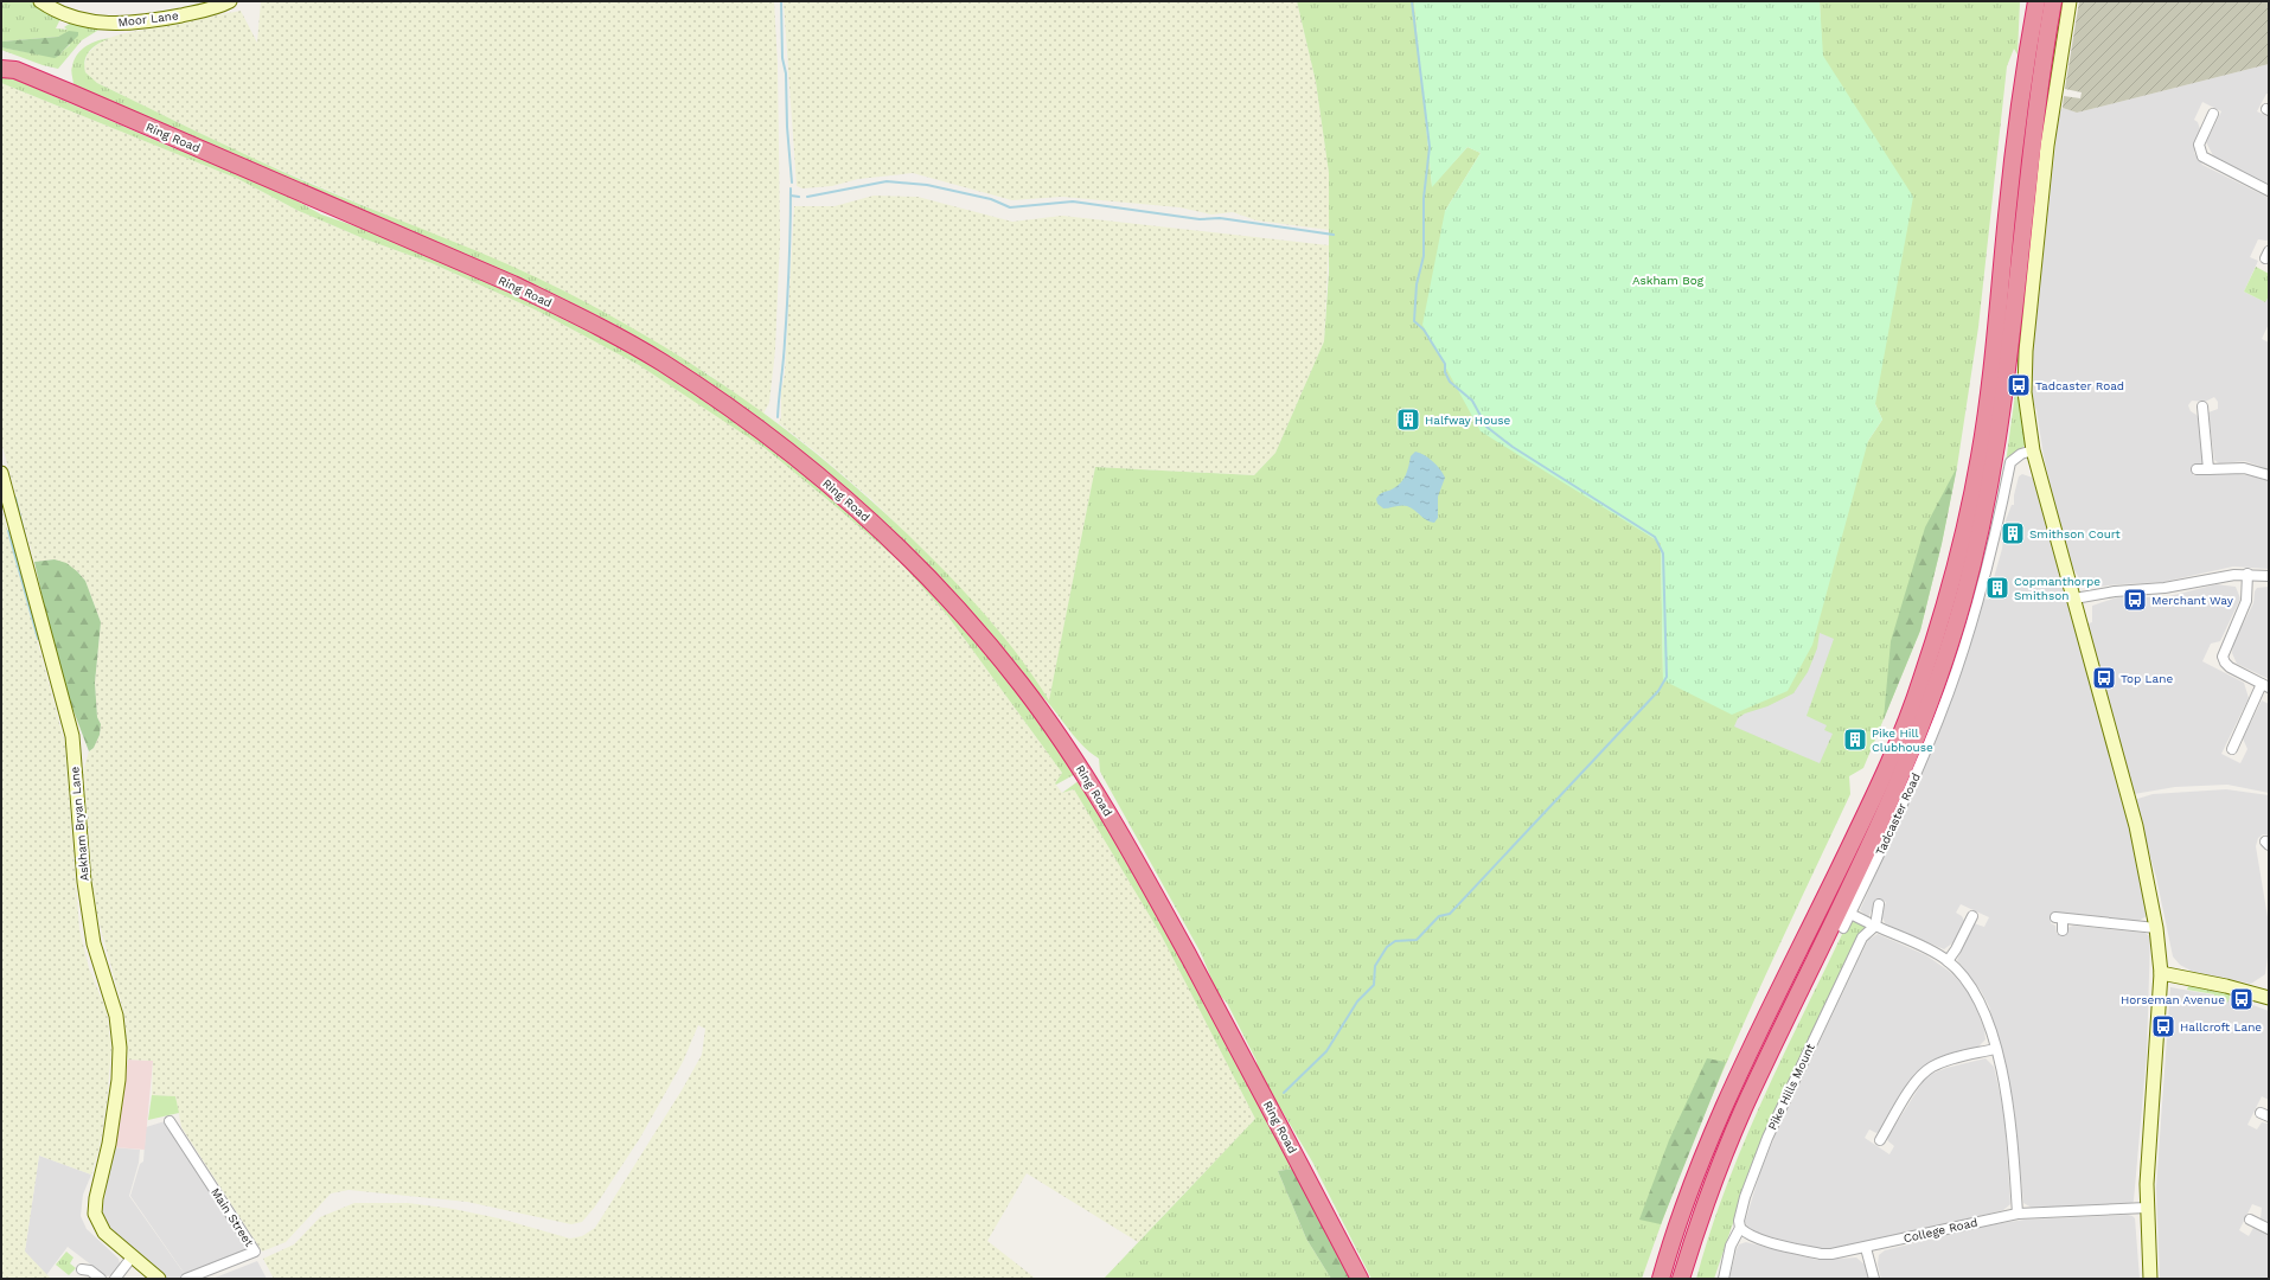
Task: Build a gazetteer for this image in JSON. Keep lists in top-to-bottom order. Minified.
{"streets":{"highway":["Ring Road"],"street":["Moor Lane","Tadcaster Road","Askham Bryan Lane","Pike Hills Mount","Main Street","College Road"]},"crossings":[["Pike Hills Mount","College Road"]],"parks":["Askham Bog"],"places":{"bus stop":["Tadcaster Road","Merchant Way","Top Lane","Horseman Avenue","Hallcroft Lane"],"building":["Halfway House","Smithson Court","Copmanthorpe Smithson","Pike Hill Clubhouse"]}}
